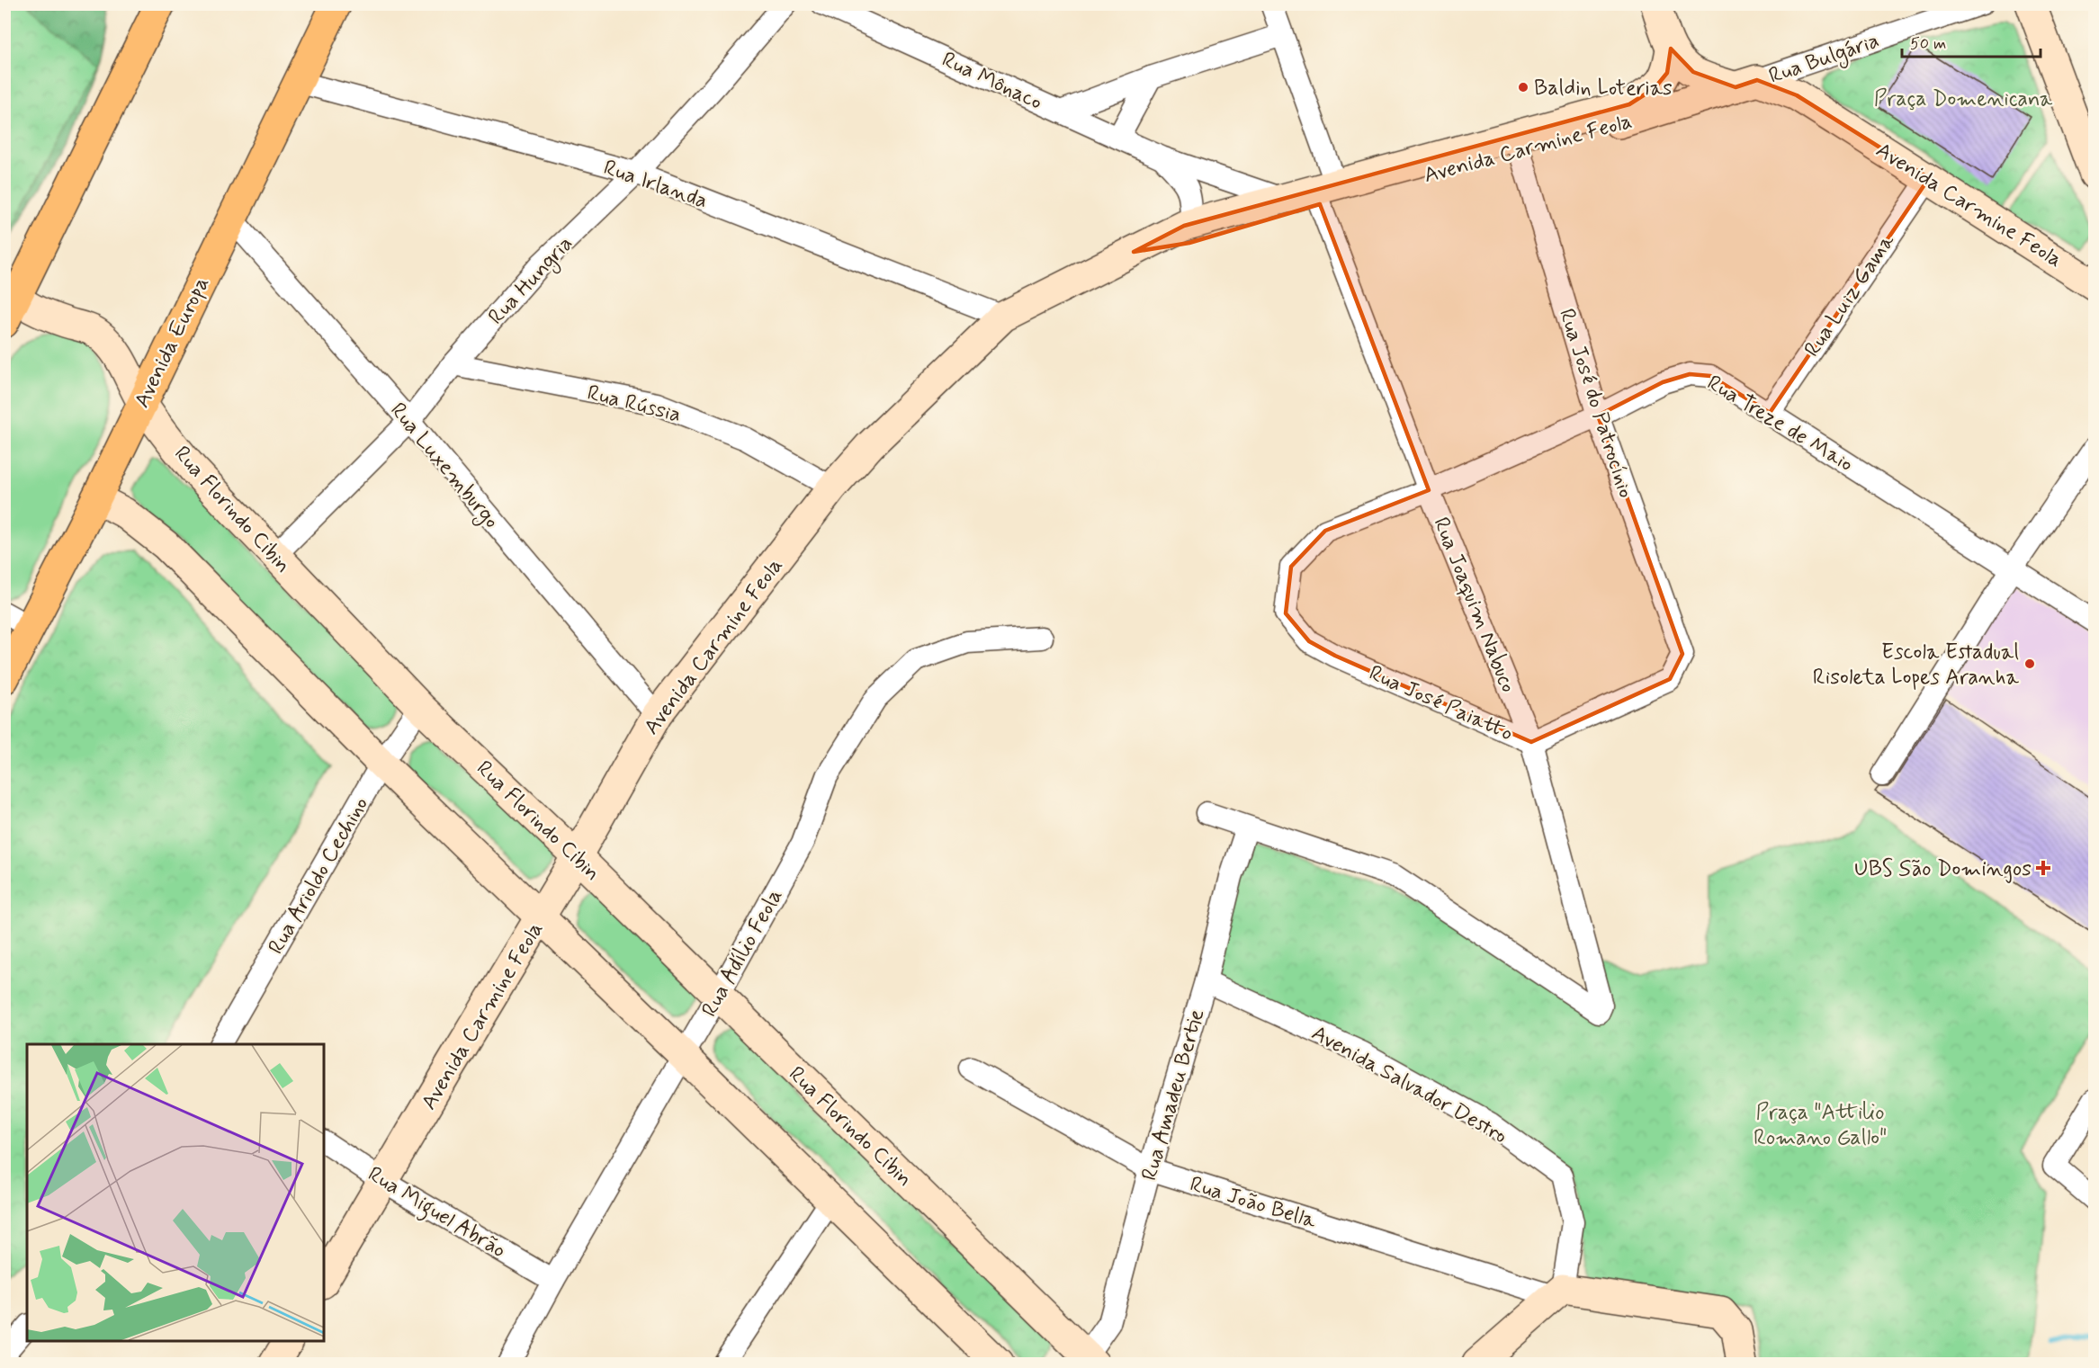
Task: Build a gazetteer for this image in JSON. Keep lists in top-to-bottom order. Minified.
{"streets":{"main road":["Avenida Carmine Feola","Avenida Europa","Rua Florindo Cibin"],"street":["Rua Bulgária","Rua Mônaco","Rua Irlanda","Rua Hungria","Rua Luiz Gama","Rua Rússia","Rua José do Patrocínio","Rua Treze de Maio","Rua Luxemburgo","Rua Joaquim Nabuco","Rua José Paiatto","Rua Arioldo Cechino","Rua Adílio Feola","Avenida Salvador Destro","Rua Amadeu Bertie","Rua João Bella","Rua Miguel Abrão"]},"crossings":[["Rua Bulgária","Avenida Carmine Feola"],["Rua Mônaco","Avenida Carmine Feola"],["Avenida Carmine Feola","Rua Irlanda"],["Avenida Carmine Feola","Rua Luiz Gama"],["Avenida Carmine Feola","Rua Rússia"],["Avenida Carmine Feola","Rua José do Patrocínio"],["Avenida Carmine Feola","Rua Luxemburgo"],["Avenida Carmine Feola","Rua Florindo Cibin"],["Avenida Carmine Feola","Rua Joaquim Nabuco"],["Avenida Carmine Feola","Rua Miguel Abrão"],["Rua Irlanda","Rua Hungria"],["Rua Irlanda","Avenida Europa"],["Rua Hungria","Rua Rússia"],["Rua Hungria","Rua Luxemburgo"],["Rua Hungria","Rua Florindo Cibin"],["Rua Luiz Gama","Rua Treze de Maio"],["Avenida Europa","Rua Luxemburgo"],["Avenida Europa","Rua Florindo Cibin"],["Rua José do Patrocínio","Rua Treze de Maio"],["Rua José do Patrocínio","Rua José Paiatto"],["Rua Treze de Maio","Rua Joaquim Nabuco"],["Rua Treze de Maio","Rua José Paiatto"],["Rua Florindo Cibin","Rua Arioldo Cechino"],["Rua Florindo Cibin","Rua Adílio Feola"],["Rua Florindo Cibin","Rua Amadeu Bertie"],["Rua Joaquim Nabuco","Rua José Paiatto"],["Rua Joaquim Nabuco","Rua Amadeu Bertie"],["Rua Adílio Feola","Rua Miguel Abrão"],["Avenida Salvador Destro","Rua Amadeu Bertie"],["Avenida Salvador Destro","Rua João Bella"],["Rua Amadeu Bertie","Rua João Bella"]],"parks":["Praça Domenicana","Praça \"Attilio Romano Gallo\""],"places":{"other":["Baldin Loterias","Escola Estadual Risoleta Lopes Aranha"],"health":["UBS São Domingos"]},"scale_bar":"50 m"}
